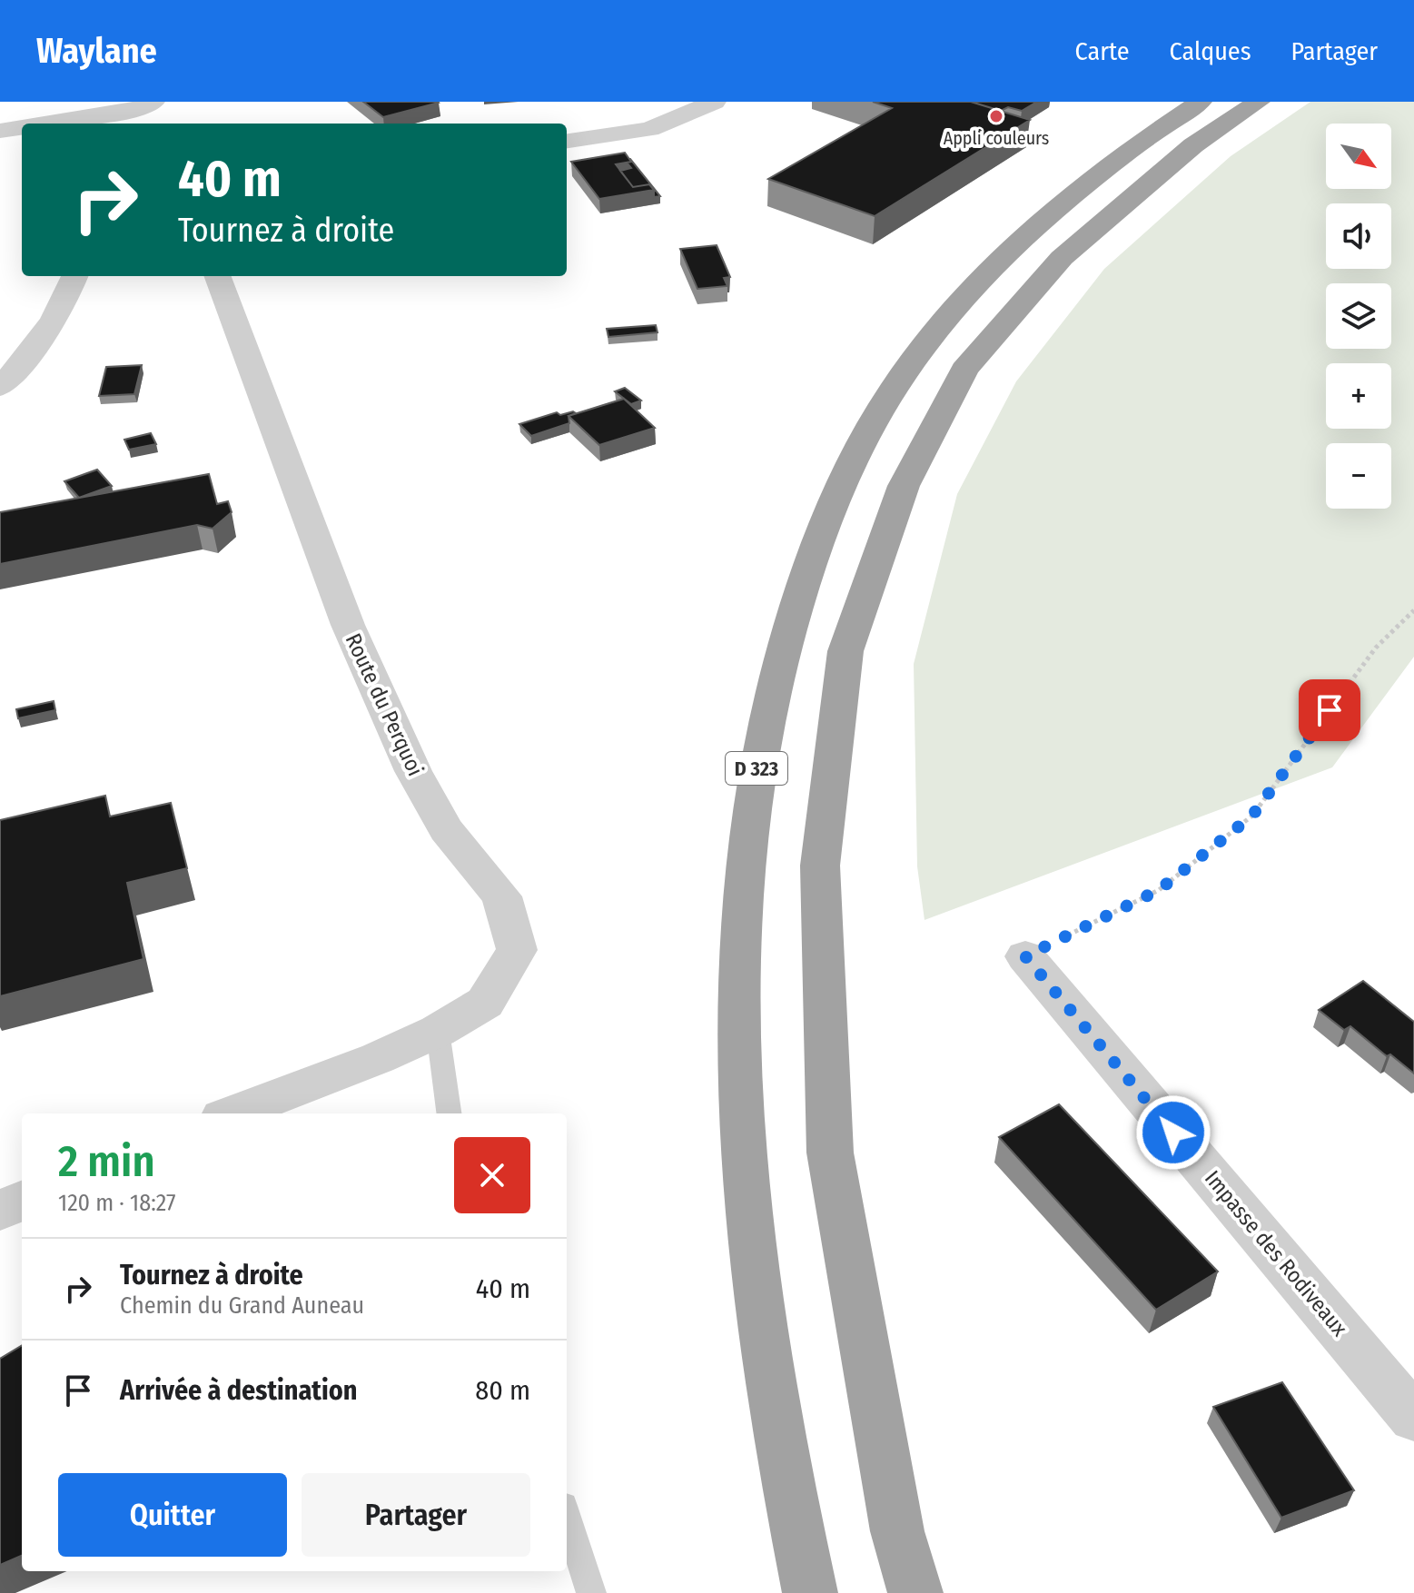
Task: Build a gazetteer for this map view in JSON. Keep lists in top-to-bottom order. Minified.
{"streets":{"highway":["D 323"],"street":["Route du Perquoi","Impasse des Rodiveaux"]},"places":["Appli couleurs"],"north":"bottom right","page":{"header":"Waylane","nav":["Carte","Calques","Partager"],"map_buttons":["+","−"],"turn":["40 m","Tournez à droite"],"heading":["2 min","120 m · 18:27"],"list":[{"name":"Tournez à droite","note":"Chemin du Grand Auneau","value":"40 m"},{"name":"Arrivée à destination","value":"80 m"}],"buttons":["Quitter","Partager"]}}
